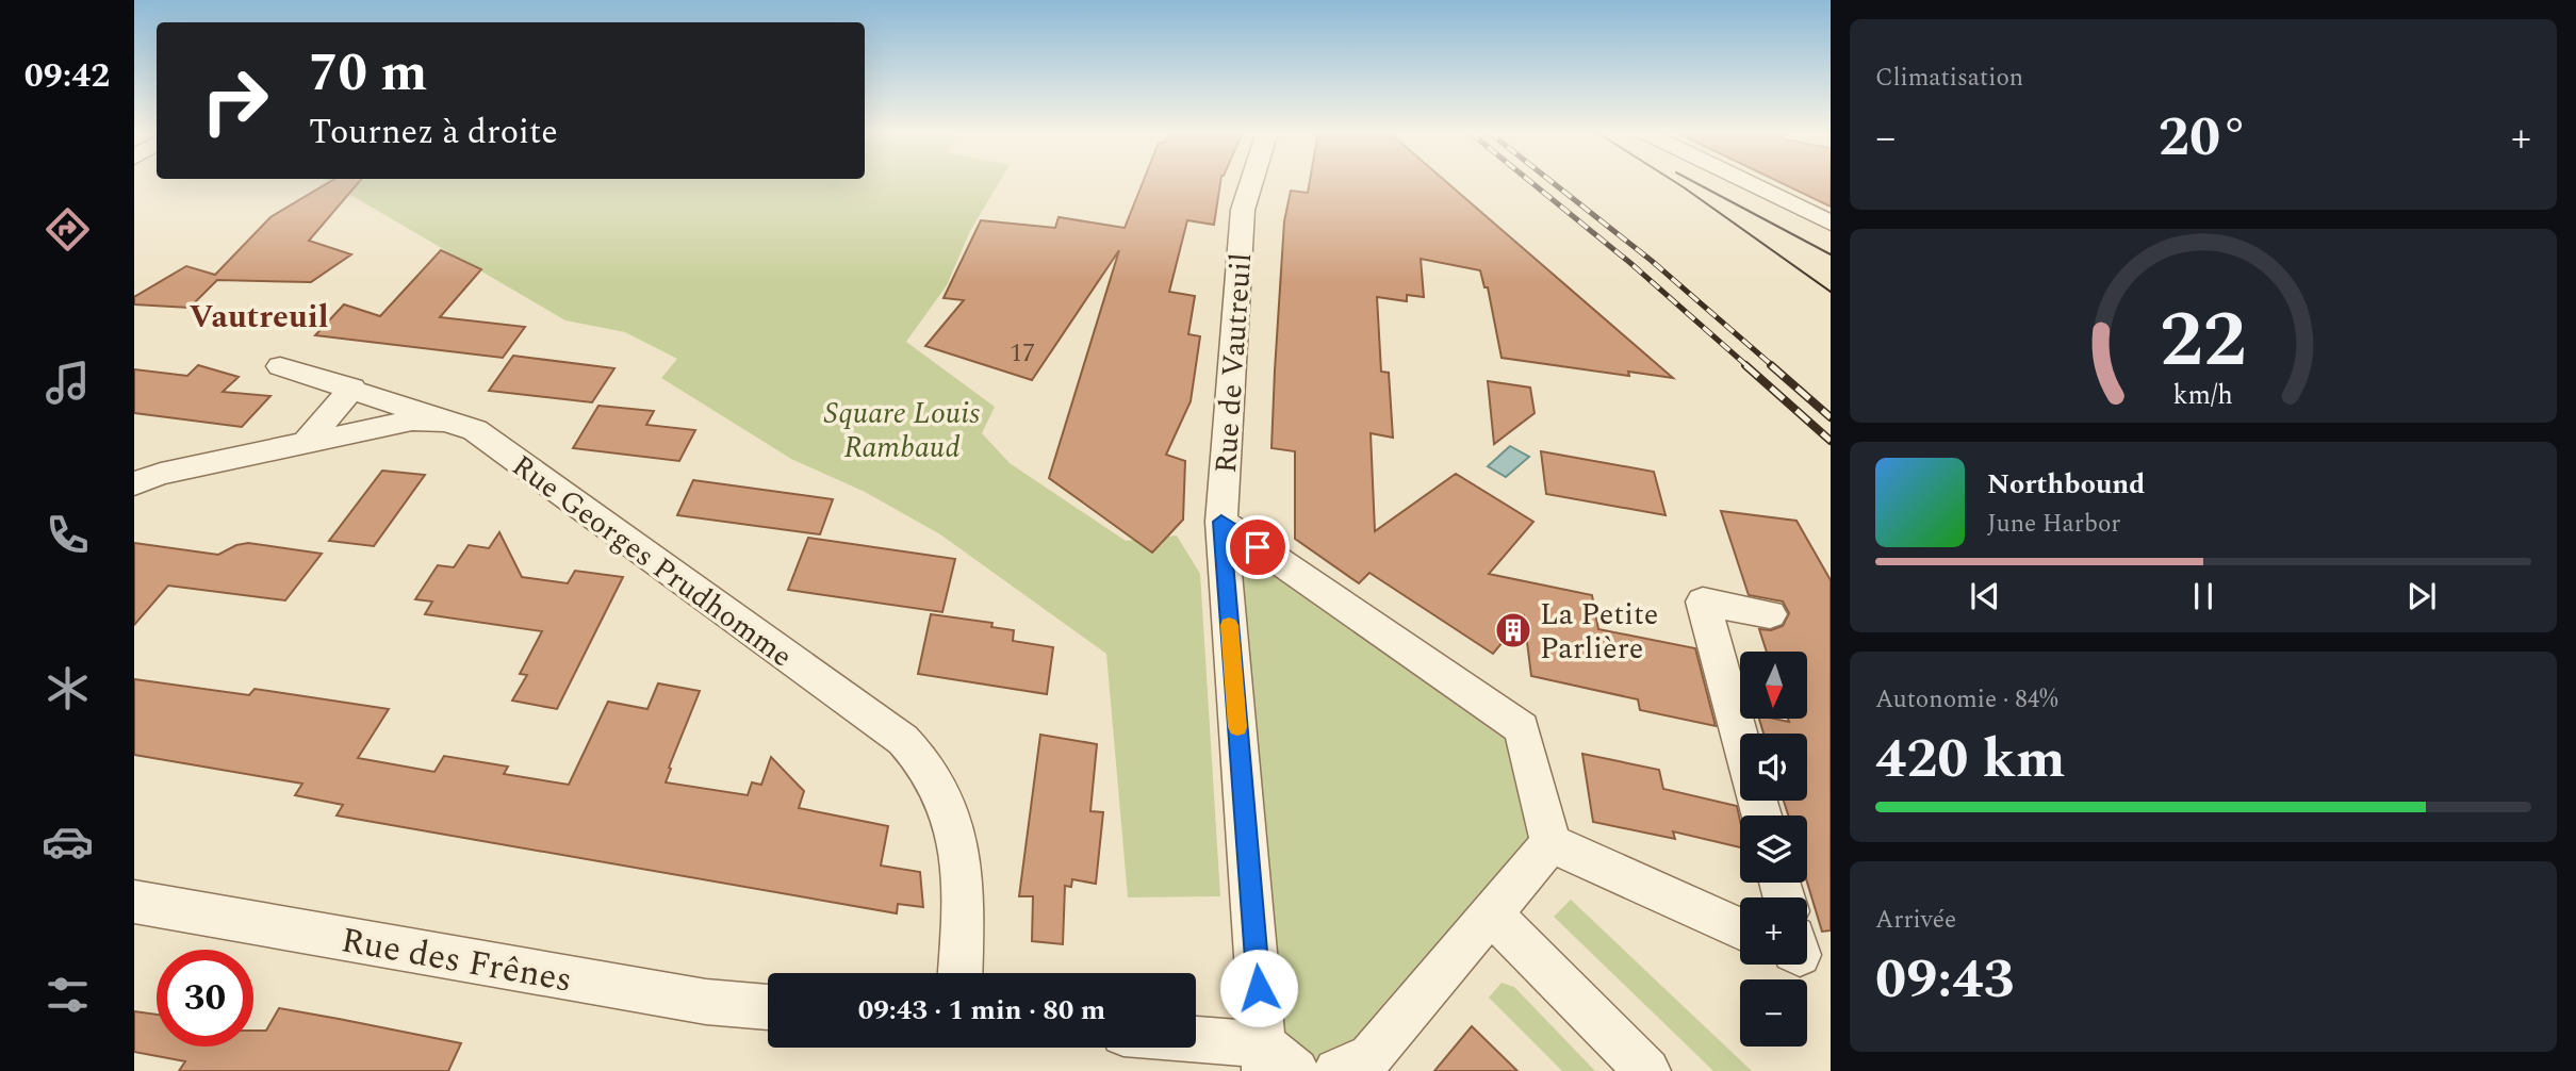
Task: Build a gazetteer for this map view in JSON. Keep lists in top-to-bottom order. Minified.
{"streets":{"street":["Rue de Vautreuil","Rue Georges Prudhomme","Rue des Frênes"]},"districts":["Vautreuil"],"parks":["Square Louis Rambaud"],"places":{"building":["La Petite Parlière"]},"house_numbers":["17"],"north":"bottom","page":{"tabs":"09:42","tile":["Climatisation",["Autonomie · 84%","420 km"],["Arrivée","09:43"]],"turn":["70 m","Tournez à droite"],"heat":["−","20°","+"],"song":["Northbound","June Harbor"],"map_buttons":["+","−"],"limit":"30","trip":"09:43 · 1 min · 80 m","gauge":["22","km/h"]}}
